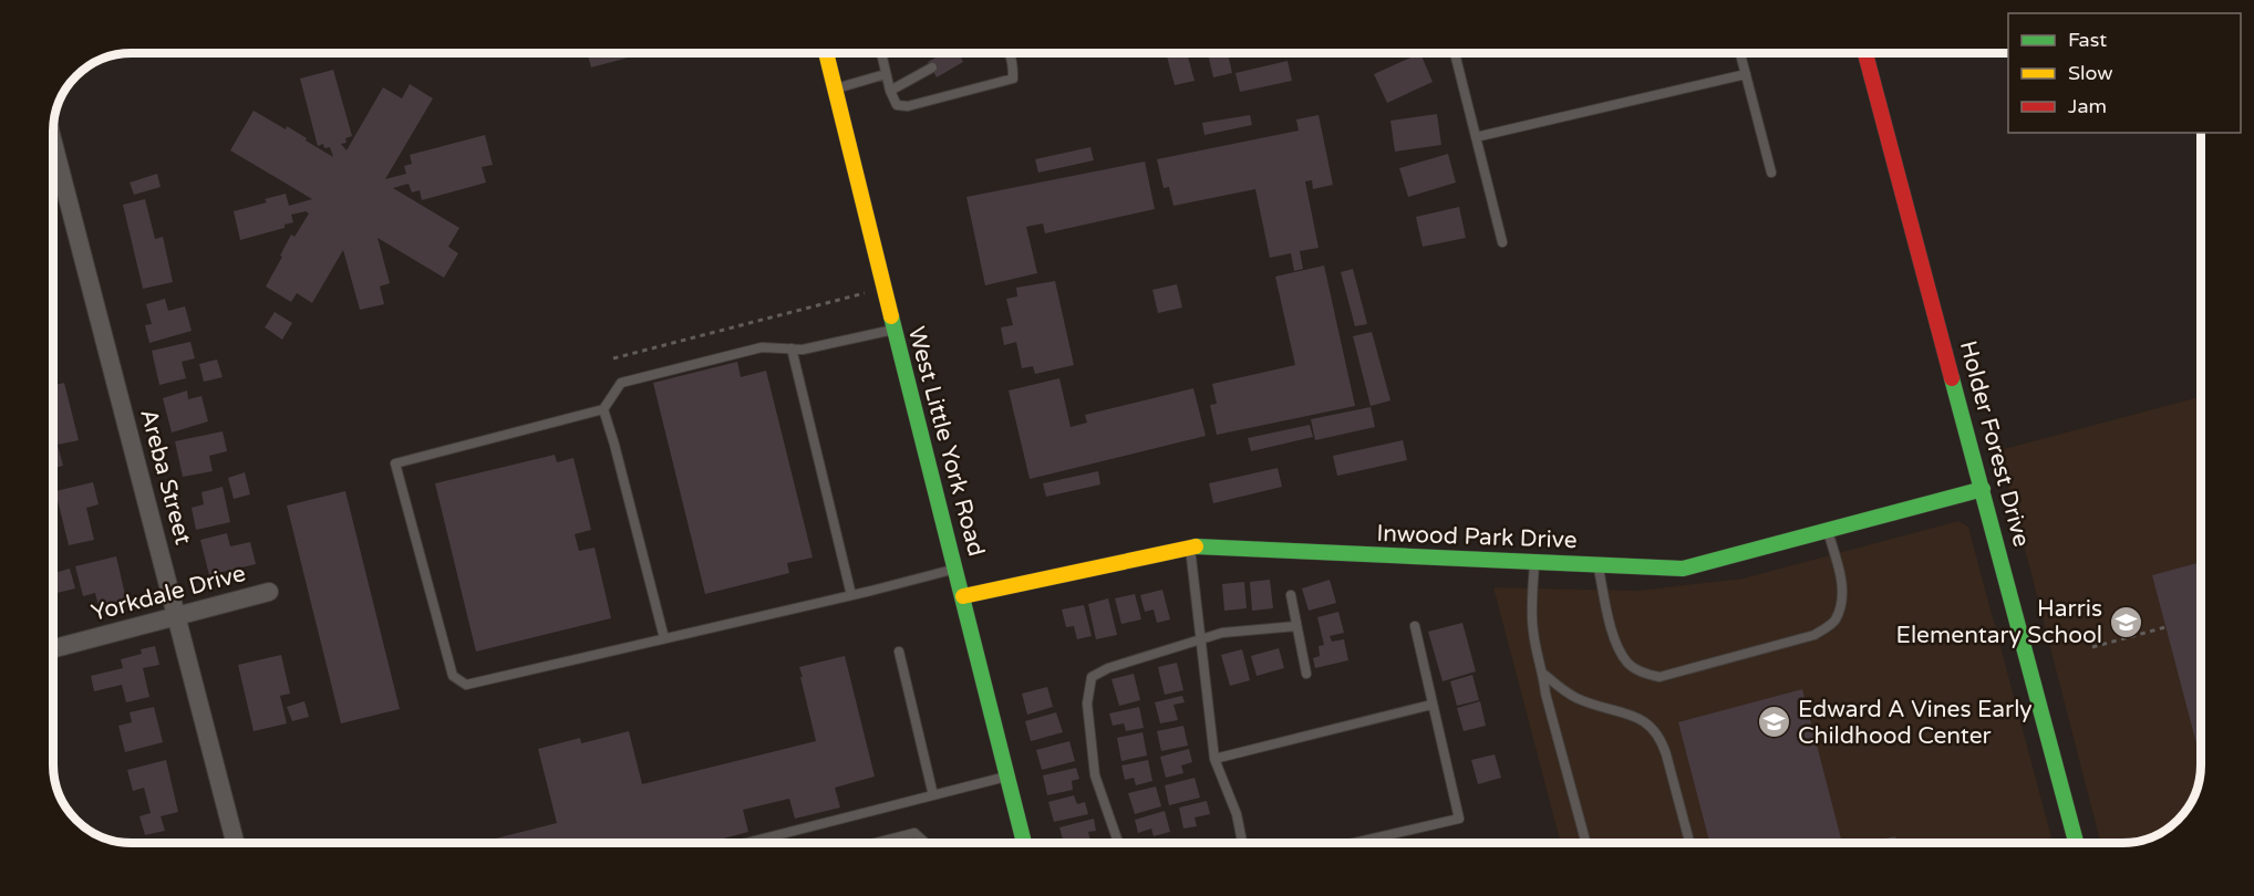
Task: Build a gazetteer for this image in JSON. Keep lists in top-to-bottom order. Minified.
{"streets":{"street":["West Little York Road","Holder Forest Drive","Areba Street","Inwood Park Drive","Yorkdale Drive"]},"crossings":[["West Little York Road","Inwood Park Drive"],["Holder Forest Drive","Inwood Park Drive"],["Areba Street","Yorkdale Drive"]],"places":{"school or university":["Harris Elementary School","Edward A Vines Early Childhood Center"]},"legend":["Fast","Slow","Jam"]}
